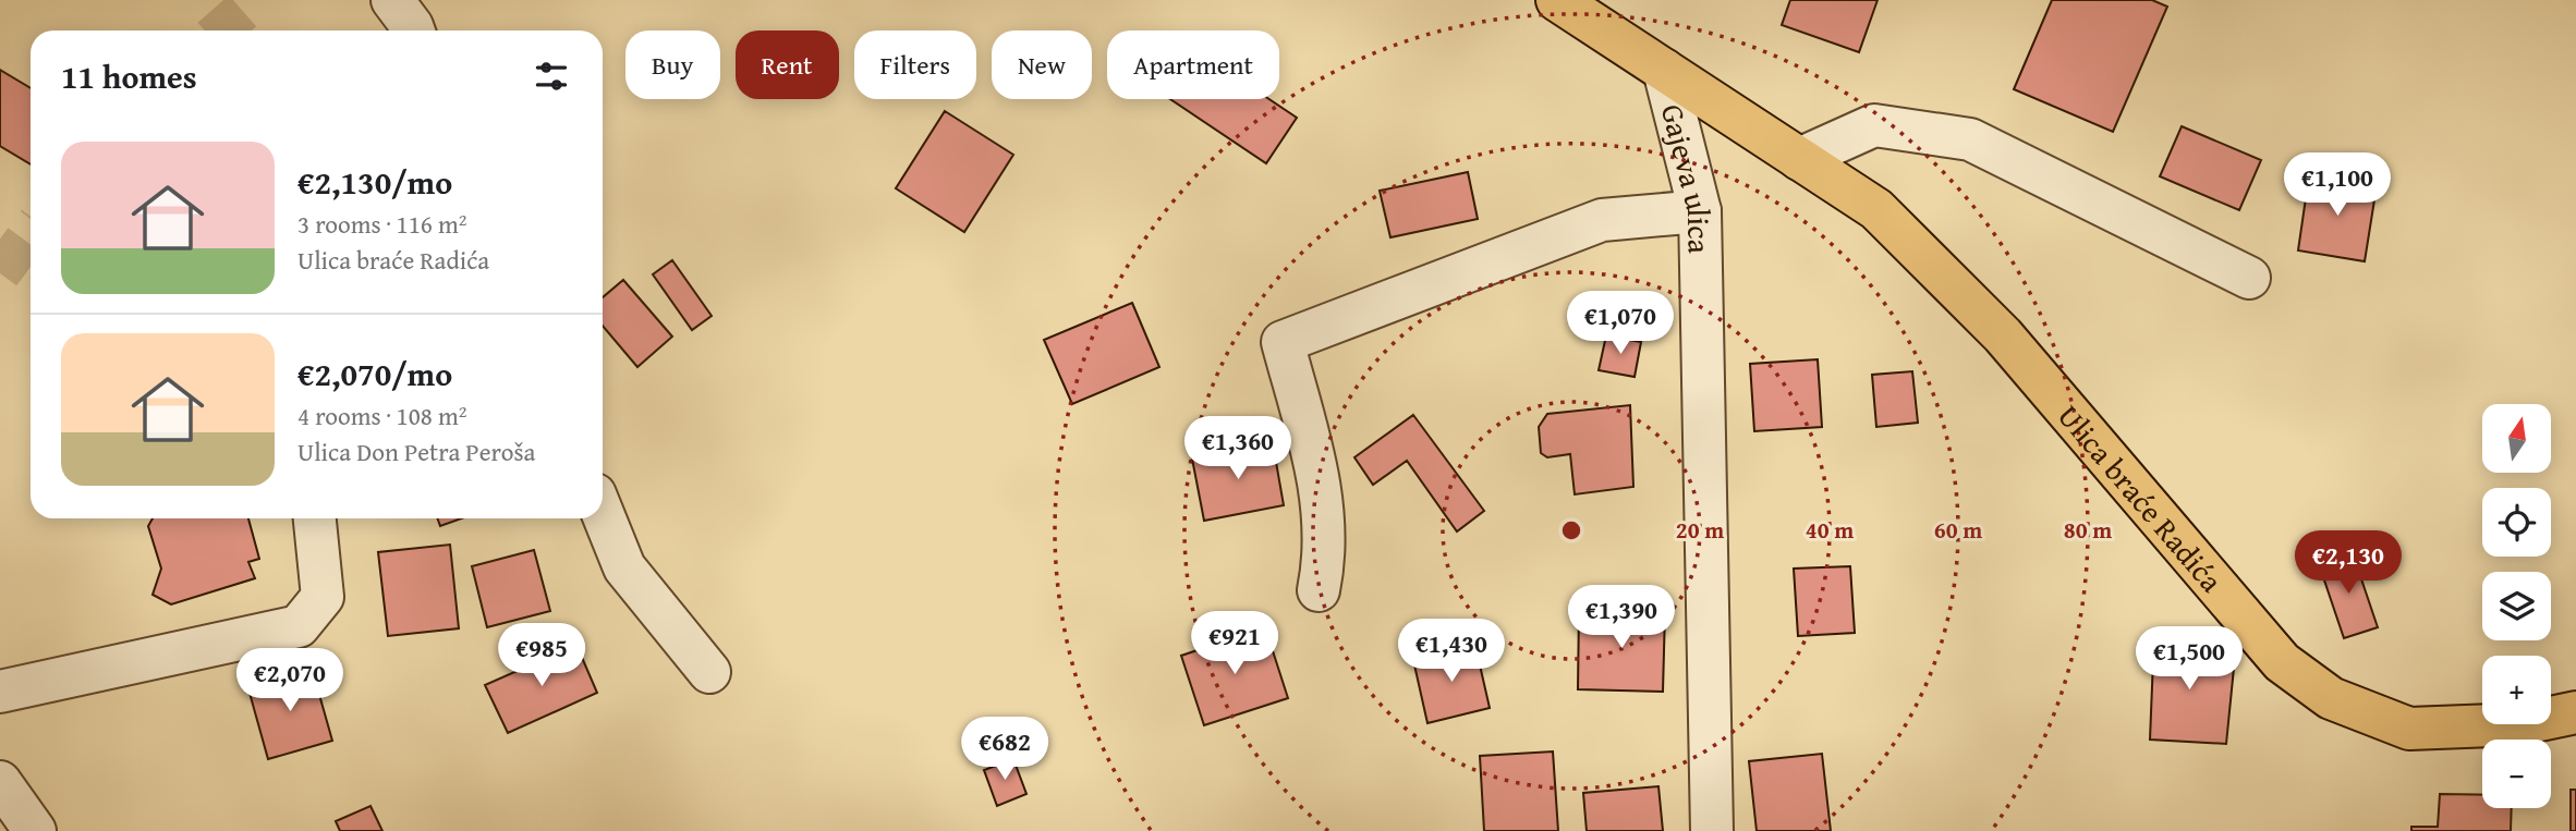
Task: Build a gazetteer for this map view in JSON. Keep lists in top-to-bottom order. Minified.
{"streets":{"main road":["Gajeva ulica","Ulica braće Radića"]},"crossings":[["Gajeva ulica","Ulica braće Radića"]],"north":"top","page":{"chip":["Buy","Rent","Filters","New","Apartment"],"heading":"11 homes","list":[{"name":"€2,130/mo","note":"3 rooms · 116 m² · Ulica braće Radića"},{"name":"€2,070/mo","note":"4 rooms · 108 m² · Ulica Don Petra Peroša"}],"price":["€1,100","€1,070","€1,360","€2,130","€1,390","€921","€1,430","€985","€1,500","€2,070","€682"],"map_buttons":["+","−"]},"rings":["20 m","40 m","60 m","80 m"]}
